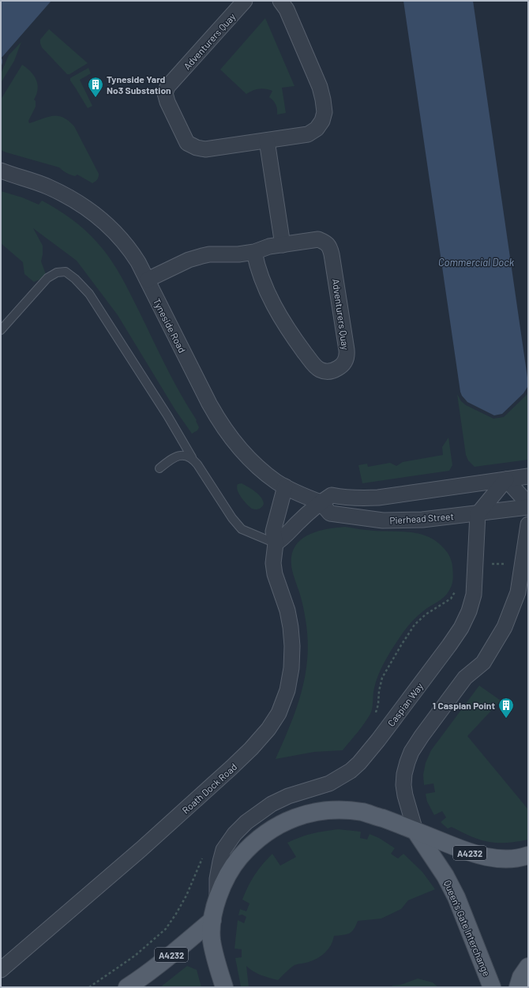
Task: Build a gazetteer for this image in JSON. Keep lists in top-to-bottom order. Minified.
{"streets":{"main road":["A4232","Queen's Gate Interchange"],"street":["Adventurers Quay","Tyneside Road","Pierhead Street","Caspian Way","Roath Dock Road"]},"crossings":[["Adventurers Quay","Tyneside Road"],["Tyneside Road","Pierhead Street"],["Tyneside Road","Roath Dock Road"],["Pierhead Street","Caspian Way"],["A4232","Queen's Gate Interchange"]],"water":["Commercial Dock"],"places":{"building":["Tyneside Yard No3 Substation","1 Caspian Point"]}}
